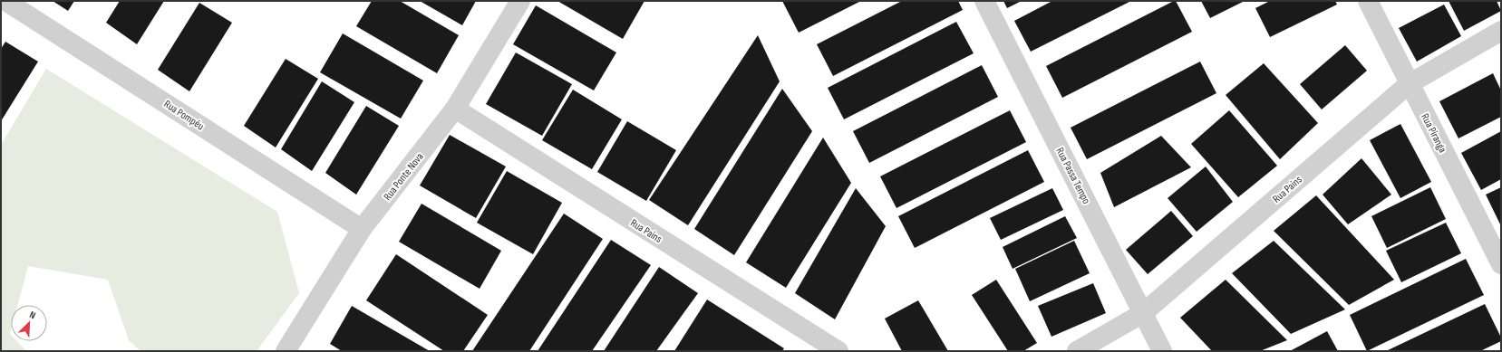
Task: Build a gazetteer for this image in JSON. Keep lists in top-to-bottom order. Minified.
{"streets":{"street":["Rua Pompéu","Rua Piranga","Rua Passa Tempo","Rua Ponte Nova","Rua Pains"]},"crossings":[["Rua Pompéu","Rua Ponte Nova"],["Rua Piranga","Rua Pains"],["Rua Passa Tempo","Rua Pains"],["Rua Ponte Nova","Rua Pains"]],"north":"top right"}
